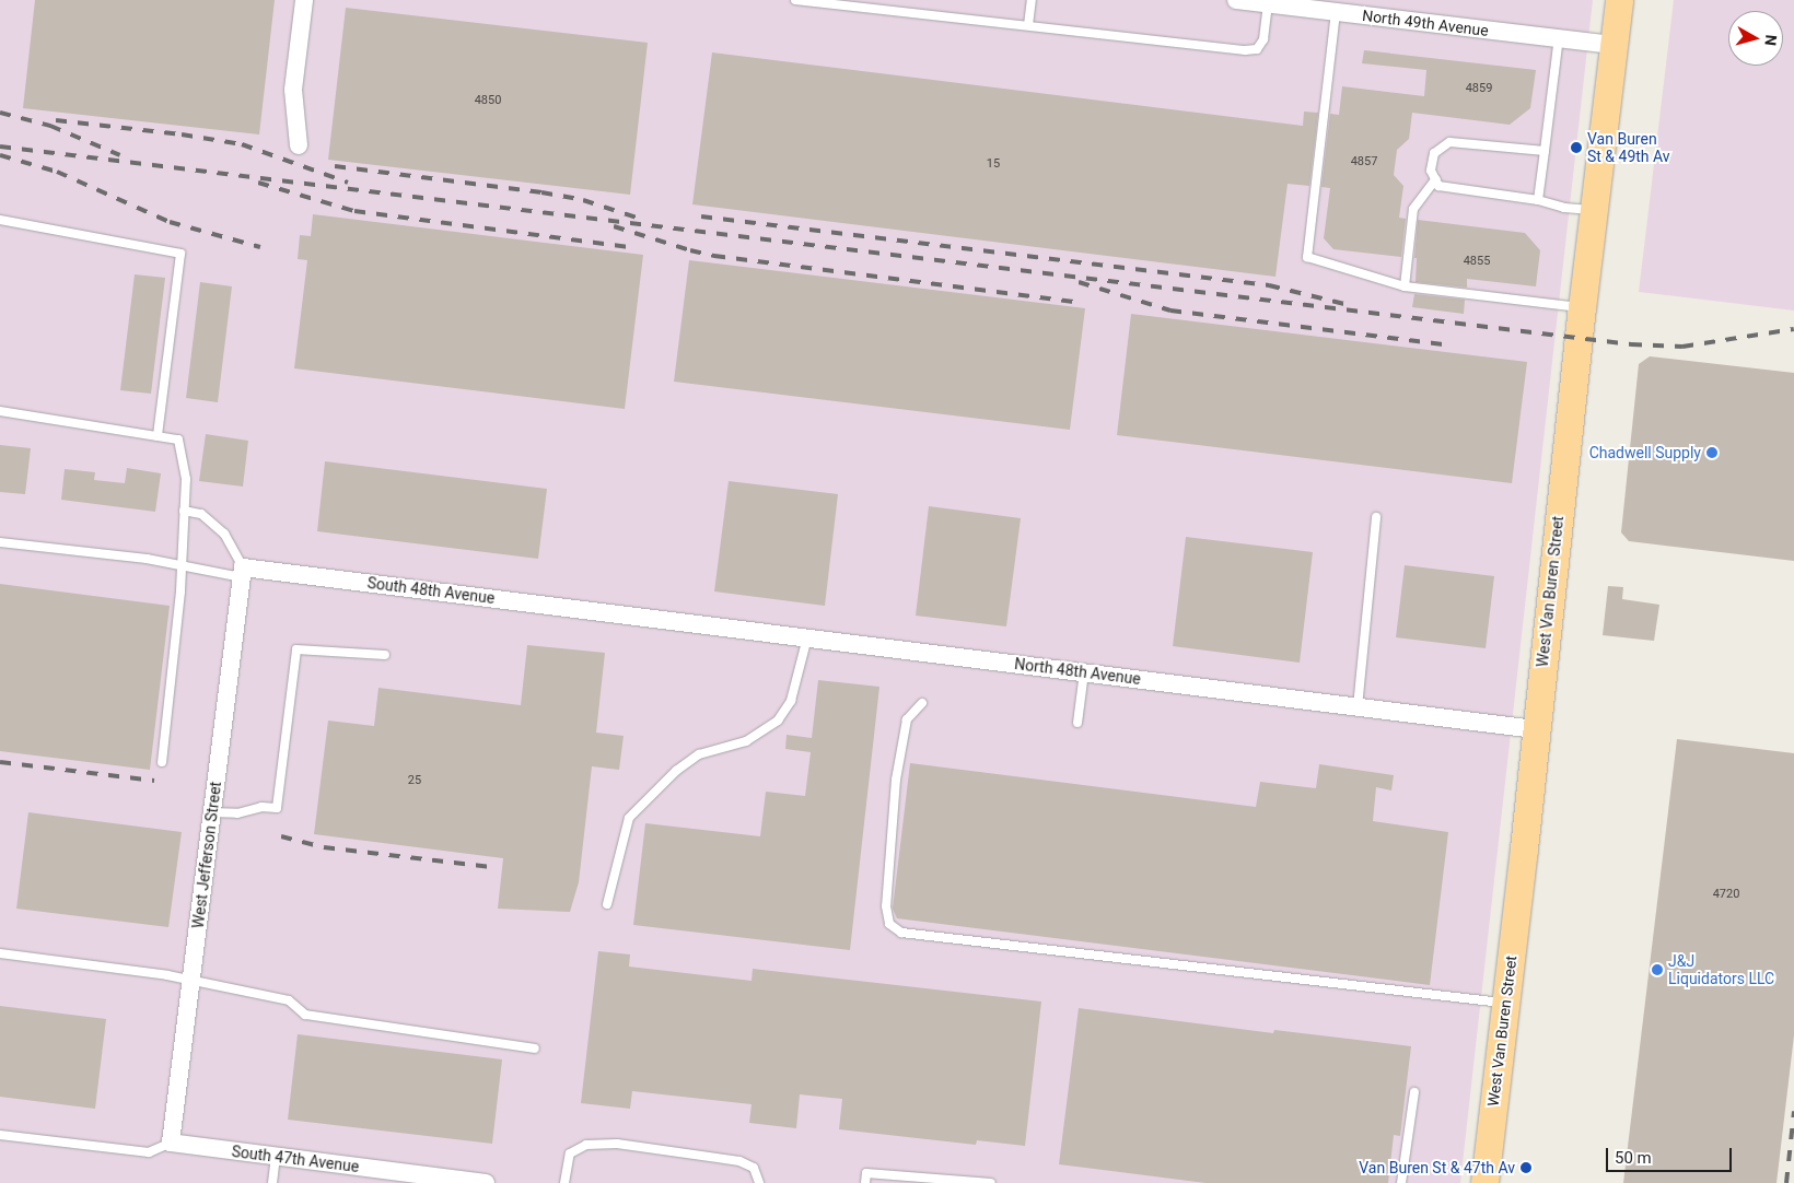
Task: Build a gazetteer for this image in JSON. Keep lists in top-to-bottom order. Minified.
{"streets":{"main road":["West Van Buren Street"],"street":["North 49th Avenue","South 48th Avenue","North 48th Avenue","West Jefferson Street","South 47th Avenue"]},"crossings":[["North 49th Avenue","West Van Buren Street"],["South 48th Avenue","North 48th Avenue"],["South 48th Avenue","West Jefferson Street"],["West Van Buren Street","North 48th Avenue"],["West Jefferson Street","South 47th Avenue"]],"places":["Van Buren St & 49th Av","Chadwell Supply","J&J Liquidators LLC","Van Buren St & 47th Av"],"house_numbers":["4859","4850","4857","15","4855","25","4720"],"scale_bar":"50 m","north":"right"}
